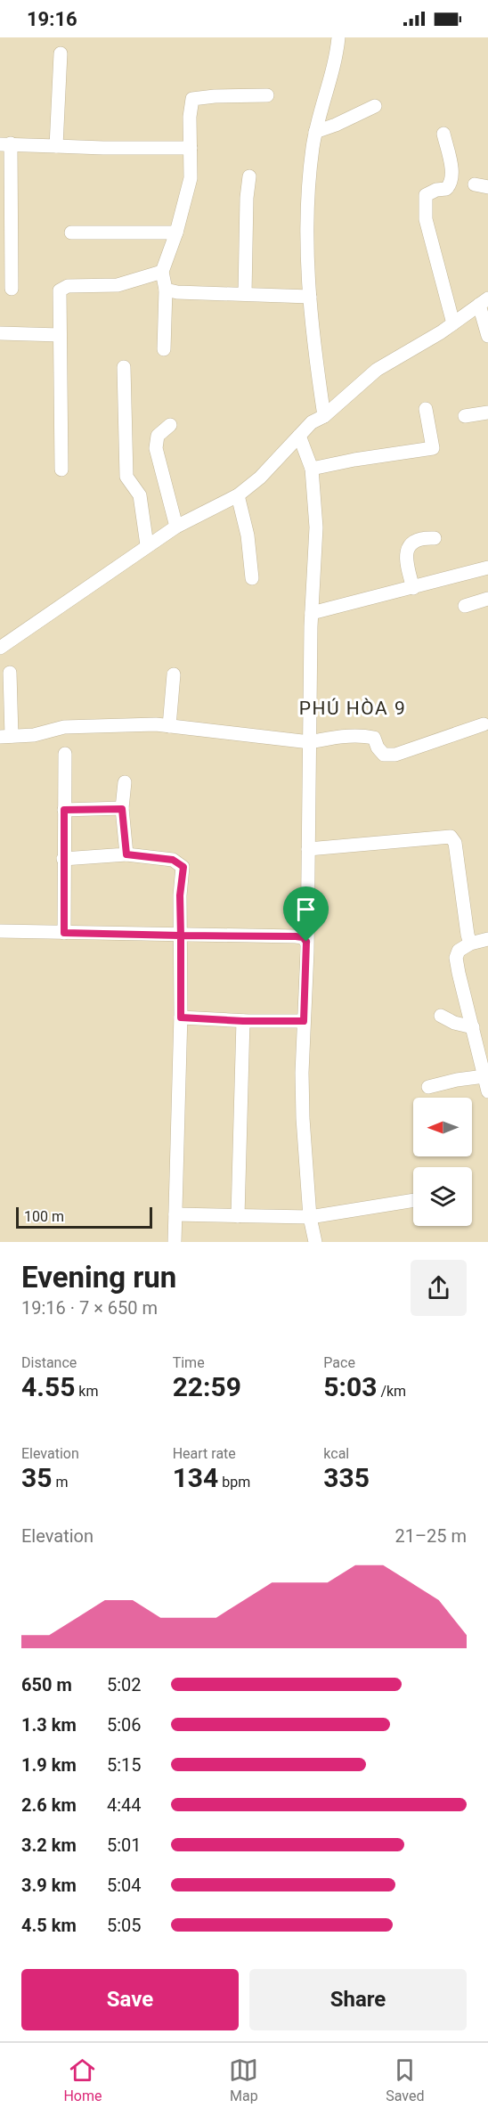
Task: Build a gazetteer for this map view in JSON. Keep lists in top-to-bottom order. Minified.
{"districts":["PHÚ HÒA 9"],"scale_bar":"100 m","north":"left","page":{"status":"19:16","scale":"100 m","heading":["Evening run","19:16 · 7 × 650 m"],"stats":[["Distance","4.55 km"],["Time","22:59"],["Pace","5:03 /km"],["Elevation","35 m"],["Heart rate","134 bpm"],["kcal","335"]],"chart":["Elevation","21–25 m"],"list":[{"name":"650 m","note":"5:02"},{"name":"1.3 km","note":"5:06"},{"name":"1.9 km","note":"5:15"},{"name":"2.6 km","note":"4:44"},{"name":"3.2 km","note":"5:01"},{"name":"3.9 km","note":"5:04"},{"name":"4.5 km","note":"5:05"}],"buttons":["Save","Share"],"tabs":["Home","Map","Saved"]}}
